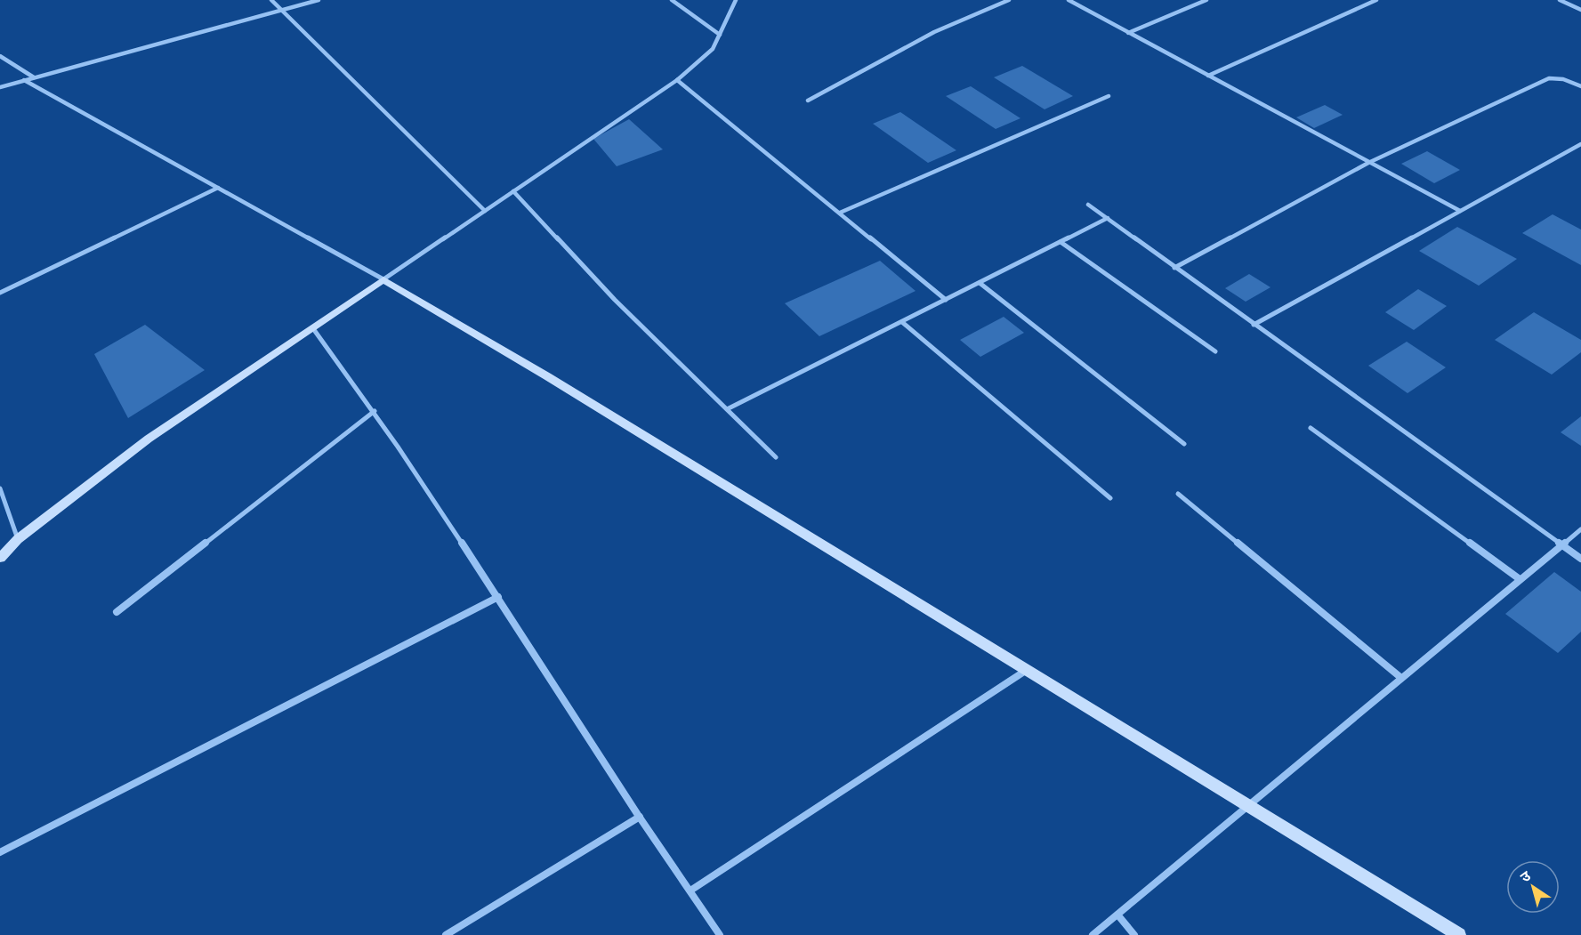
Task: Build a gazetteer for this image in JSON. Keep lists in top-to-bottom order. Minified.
{"north":"top left"}
